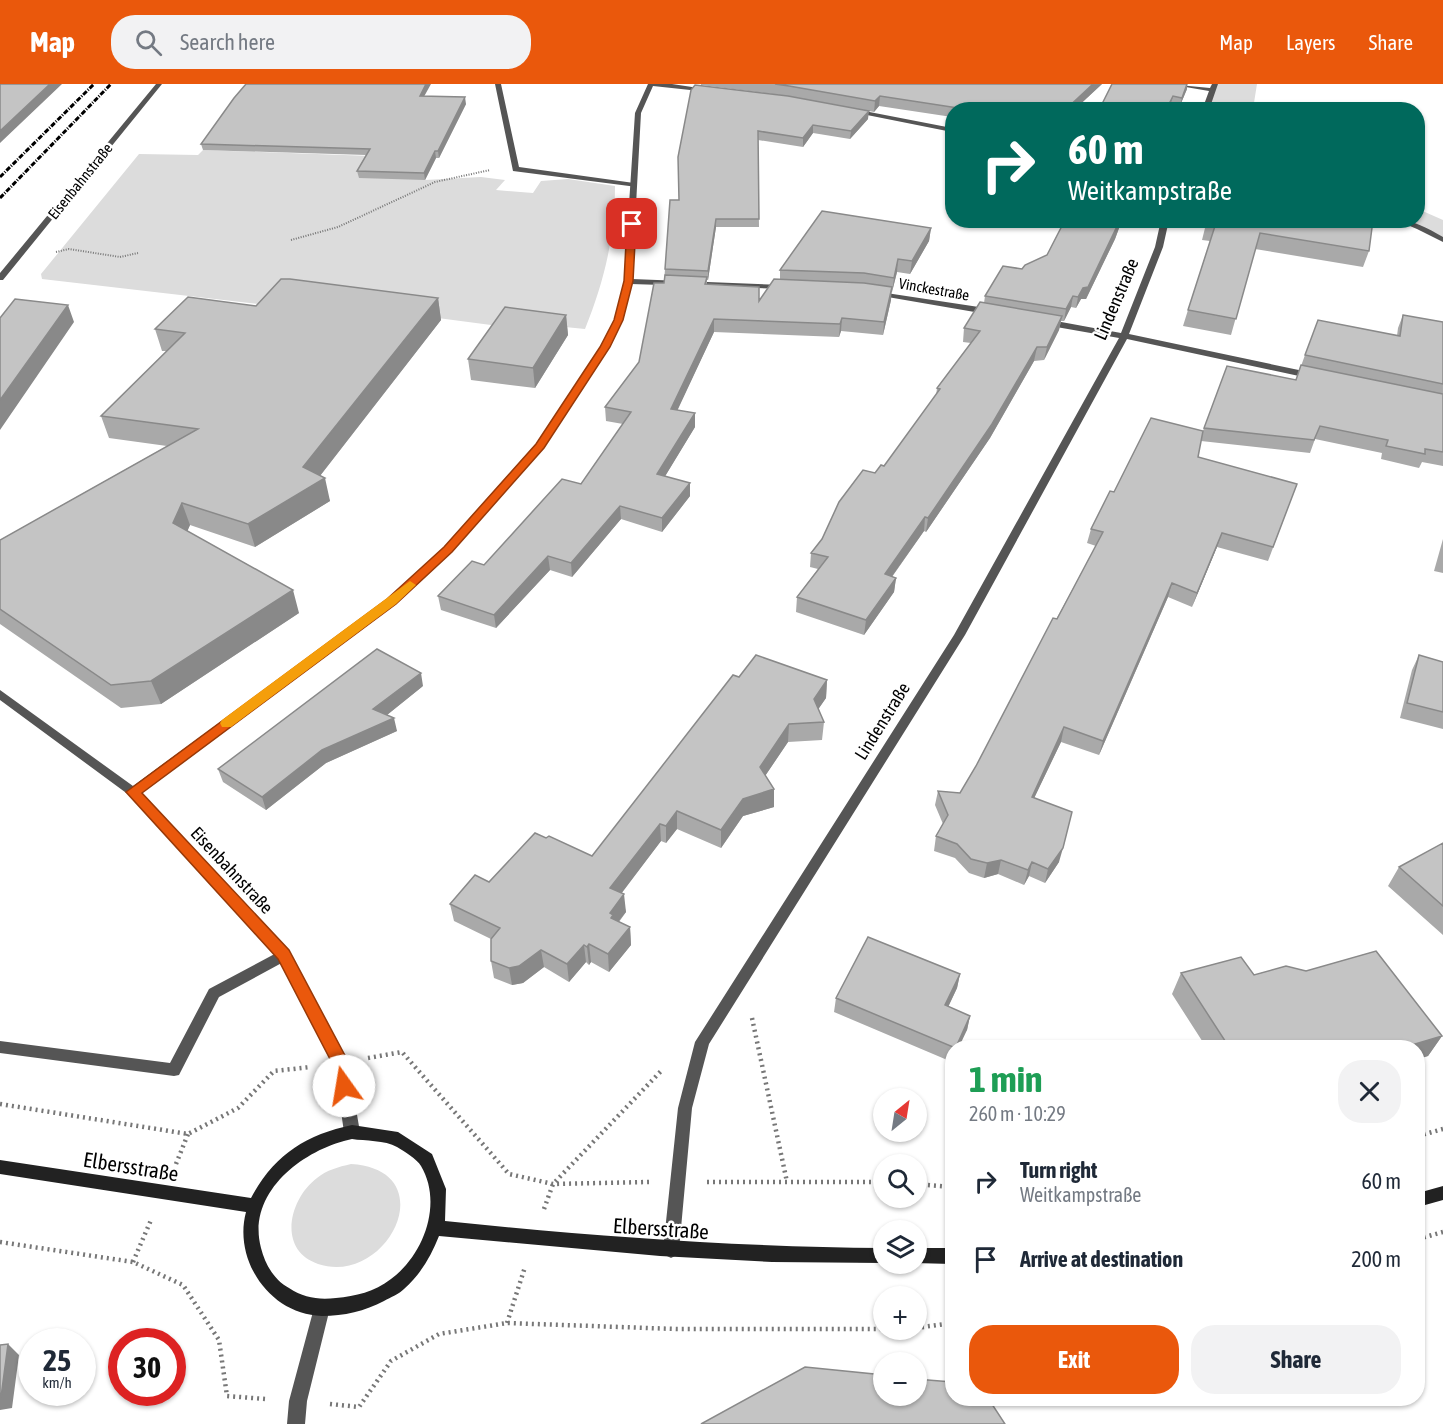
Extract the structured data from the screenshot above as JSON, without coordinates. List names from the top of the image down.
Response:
{
  "streets": {
    "main road": ["Elbersstraße"],
    "street": ["Eisenbahnstraße", "Vinckestraße", "Lindenstraße"]
  },
  "crossings": [
    ["Eisenbahnstraße", "Elbersstraße"],
    ["Lindenstraße", "Elbersstraße"]
  ],
  "north": "top right",
  "page": {
    "header": "Map",
    "search": "Search here",
    "nav": ["Map", "Layers", "Share"],
    "turn": ["60 m", "Weitkampstraße"],
    "heading": ["1 min", "260 m · 10:29"],
    "map_buttons": ["+", "−"],
    "list": [
      {
        "name": "Turn right",
        "note": "Weitkampstraße",
        "value": "60 m"
      },
      {
        "name": "Arrive at destination",
        "value": "200 m"
      }
    ],
    "buttons": ["Exit", "Share"],
    "speed": "25 km/h",
    "limit": "30"
  }
}
